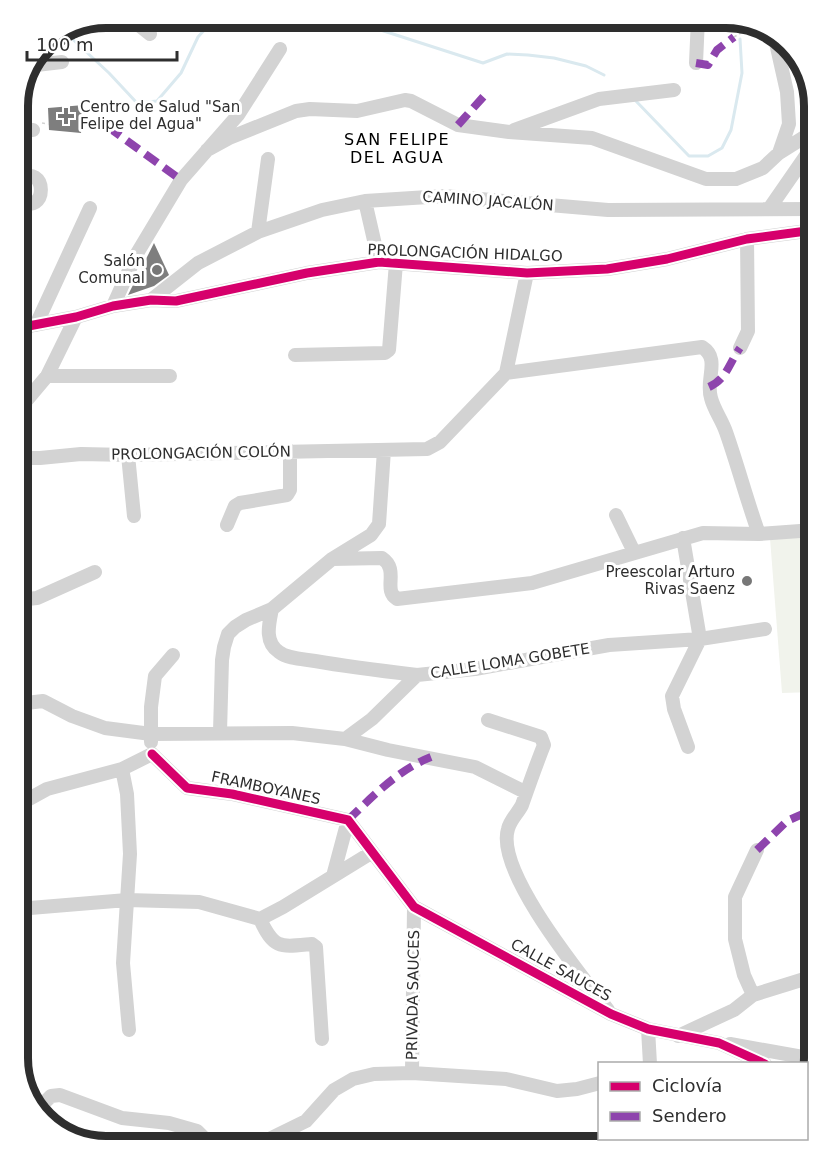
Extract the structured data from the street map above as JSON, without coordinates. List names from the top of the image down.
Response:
{
  "streets": {
    "street": [
      "CAMINO JACALÓN",
      "PROLONGACIÓN HIDALGO",
      "PROLONGACIÓN COLÓN",
      "CALLE LOMA GOBETE",
      "FRAMBOYANES",
      "CALLE SAUCES",
      "PRIVADA SAUCES"
    ]
  },
  "crossings": [
    ["CAMINO JACALÓN", "PROLONGACIÓN HIDALGO"],
    ["CALLE SAUCES", "PRIVADA SAUCES"]
  ],
  "districts": ["SAN FELIPE DEL AGUA"],
  "places": {
    "health": ["Centro de Salud \"San Felipe del Agua\""],
    "other": ["Salón Comunal", "Preescolar Arturo Rivas Saenz"]
  },
  "legend": ["Ciclovía", "Sendero"],
  "scale_bar": "100 m"
}
